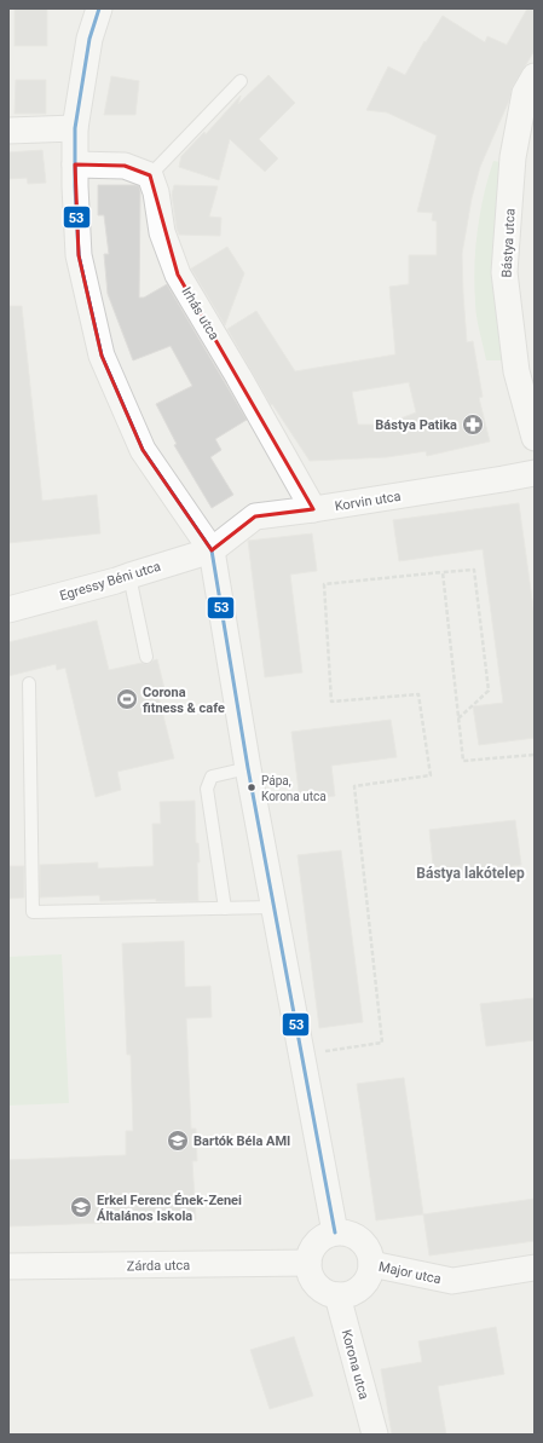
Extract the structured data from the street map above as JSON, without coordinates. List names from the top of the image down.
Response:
{
  "streets": {
    "street": [
      "Bástya utca",
      "Irhás utca",
      "Korvin utca",
      "Egressy Béni utca",
      "Zárda utca",
      "Major utca",
      "Korona utca"
    ]
  },
  "crossings": [
    ["Irhás utca", "Korvin utca"],
    ["Korvin utca", "Egressy Béni utca"],
    ["Zárda utca", "Major utca"],
    ["Zárda utca", "Korona utca"],
    ["Major utca", "Korona utca"]
  ],
  "districts": ["Bástya lakótelep"],
  "places": {
    "pharmacy": ["Bástya Patika"],
    "sports": ["Corona fitness & cafe"],
    "other": ["Pápa, Korona utca"],
    "school or university": ["Bartók Béla AMI", "Erkel Ferenc Ének-Zenei Általános Iskola"]
  },
  "lines": ["transit line 53"]
}
